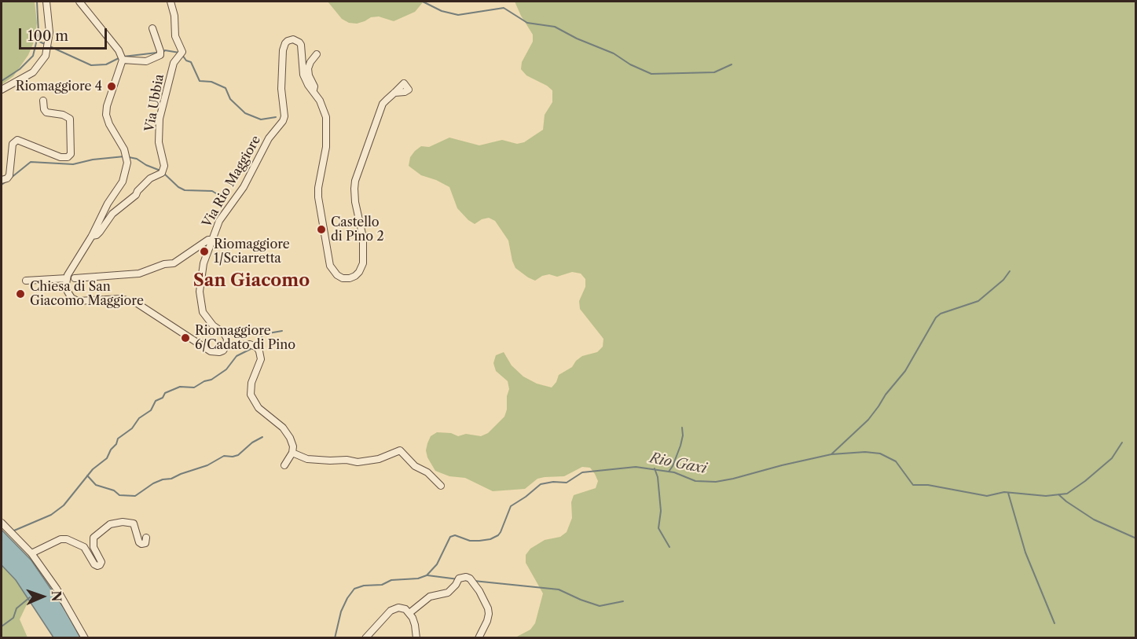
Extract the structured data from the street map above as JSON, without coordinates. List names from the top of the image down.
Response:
{
  "streets": {
    "street": ["Via Ubbia", "Via Rio Maggiore"]
  },
  "districts": ["San Giacomo"],
  "water": ["Rio Gaxi"],
  "places": [
    "Riomaggiore 4",
    "Castello di Pino 2",
    "Riomaggiore 1/Sciarretta",
    "Chiesa di San Giacomo Maggiore",
    "Riomaggiore 6/Cadato di Pino"
  ],
  "scale_bar": "100 m",
  "north": "right"
}
